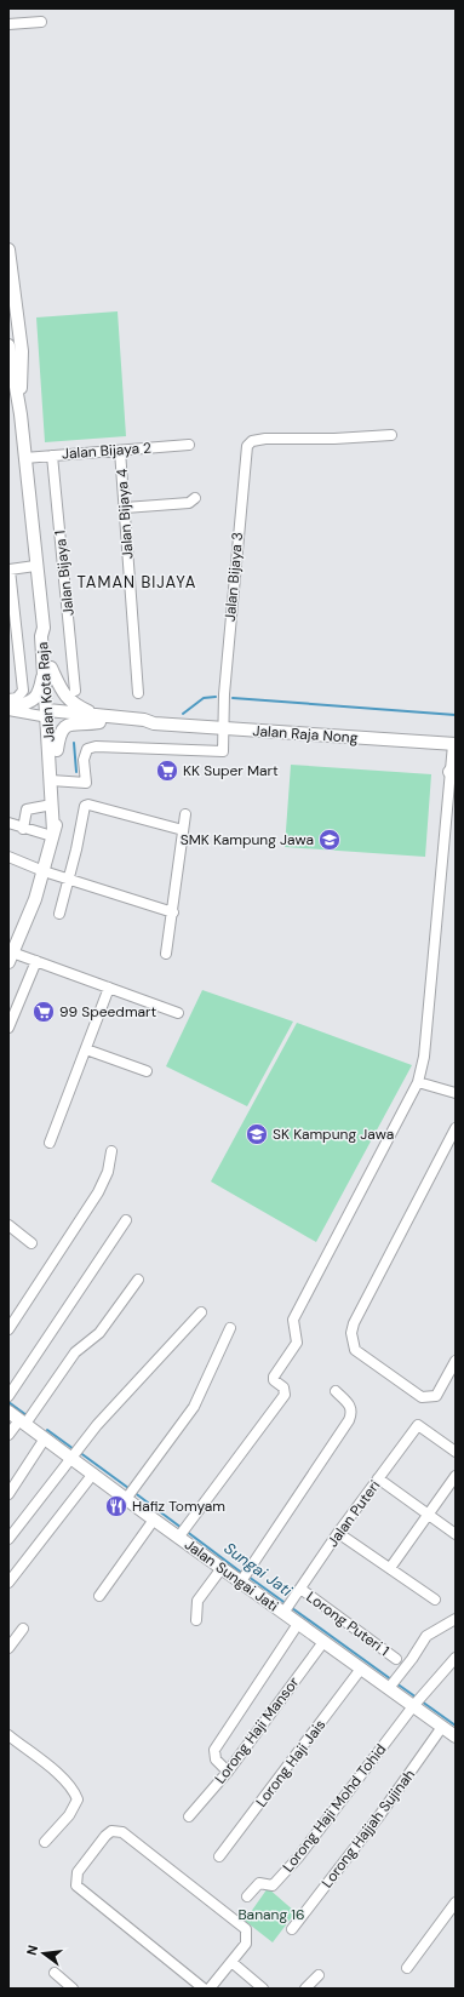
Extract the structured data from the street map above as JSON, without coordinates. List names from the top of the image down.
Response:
{
  "streets": {
    "main road": ["Jalan Kota Raja", "Jalan Raja Nong", "Jalan Sungai Jati"],
    "street": [
      "Jalan Bijaya 2",
      "Jalan Bijaya 4",
      "Jalan Bijaya 1",
      "Jalan Bijaya 3",
      "Jalan Puteri",
      "Lorong Puteri 1",
      "Lorong Haji Mansor",
      "Lorong Haji Jais",
      "Lorong Haji Mohd Tohid",
      "Lorong Hajjah Sujinah"
    ]
  },
  "crossings": [
    ["Jalan Bijaya 2", "Jalan Bijaya 4"],
    ["Jalan Bijaya 2", "Jalan Bijaya 1"],
    ["Jalan Bijaya 2", "Jalan Kota Raja"],
    ["Jalan Bijaya 3", "Jalan Kota Raja"],
    ["Jalan Bijaya 3", "Jalan Raja Nong"],
    ["Jalan Kota Raja", "Jalan Raja Nong"],
    ["Jalan Puteri", "Jalan Sungai Jati"],
    ["Jalan Puteri", "Lorong Puteri 1"],
    ["Jalan Sungai Jati", "Lorong Haji Mansor"],
    ["Jalan Sungai Jati", "Lorong Haji Jais"],
    ["Jalan Sungai Jati", "Lorong Haji Mohd Tohid"],
    ["Jalan Sungai Jati", "Lorong Hajjah Sujinah"]
  ],
  "districts": ["TAMAN BIJAYA"],
  "water": ["Sungai Jati"],
  "parks": ["Banang 16"],
  "places": {
    "supermarket": ["KK Super Mart", "99 Speedmart"],
    "school or university": ["SMK Kampung Jawa", "SK Kampung Jawa"],
    "restaurant": ["Hafiz Tomyam"]
  },
  "north": "left"
}
